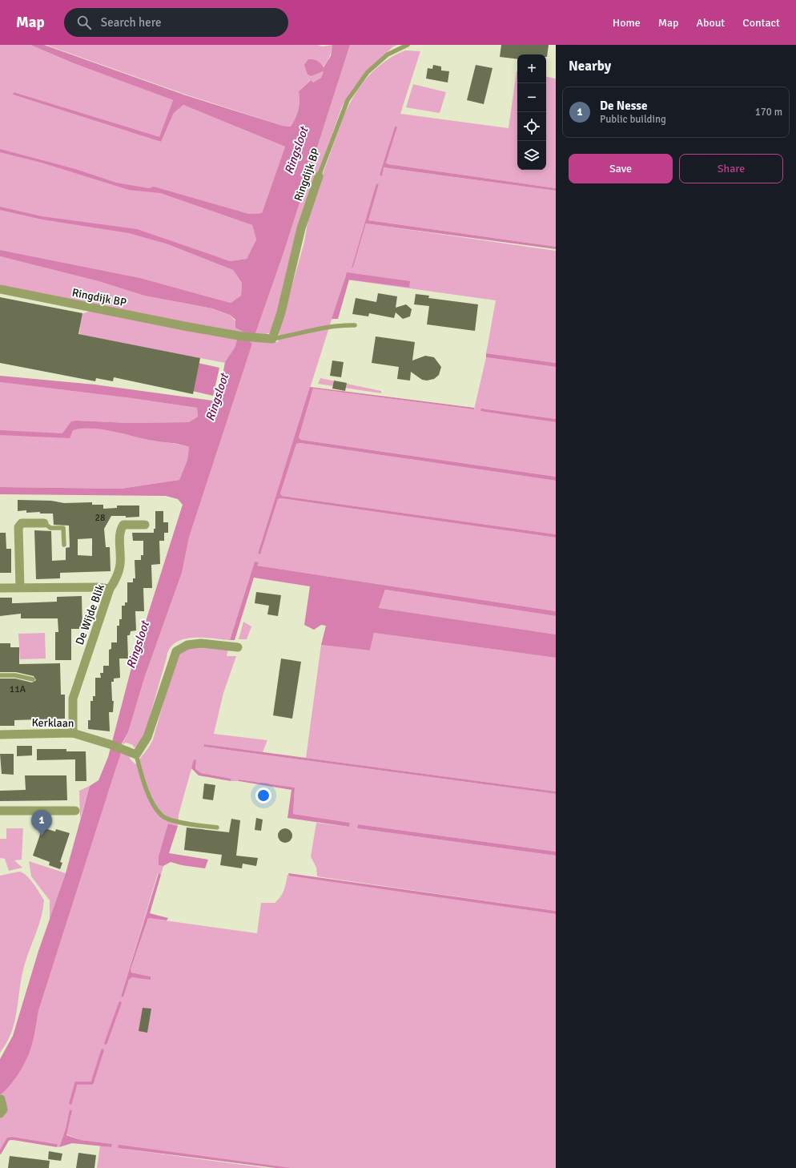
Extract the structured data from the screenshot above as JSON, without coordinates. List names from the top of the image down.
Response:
{
  "streets": {
    "street": ["Ringdijk BP", "De Wijde Blik", "Kerklaan"]
  },
  "crossings": [
    ["De Wijde Blik", "Kerklaan"]
  ],
  "water": ["Ringsloot"],
  "house_numbers": ["28", "11A"],
  "page": {
    "header": "Map",
    "search": "Search here",
    "nav": [
      "Home",
      "Map",
      "About",
      "Contact"
    ],
    "heading": "Nearby",
    "map_buttons": ["+", "−"],
    "list": [
      {
        "mark": "1",
        "name": "De Nesse",
        "note": "Public building",
        "value": "170 m"
      }
    ],
    "buttons": ["Save", "Share"],
    "pins": "1"
  }
}
